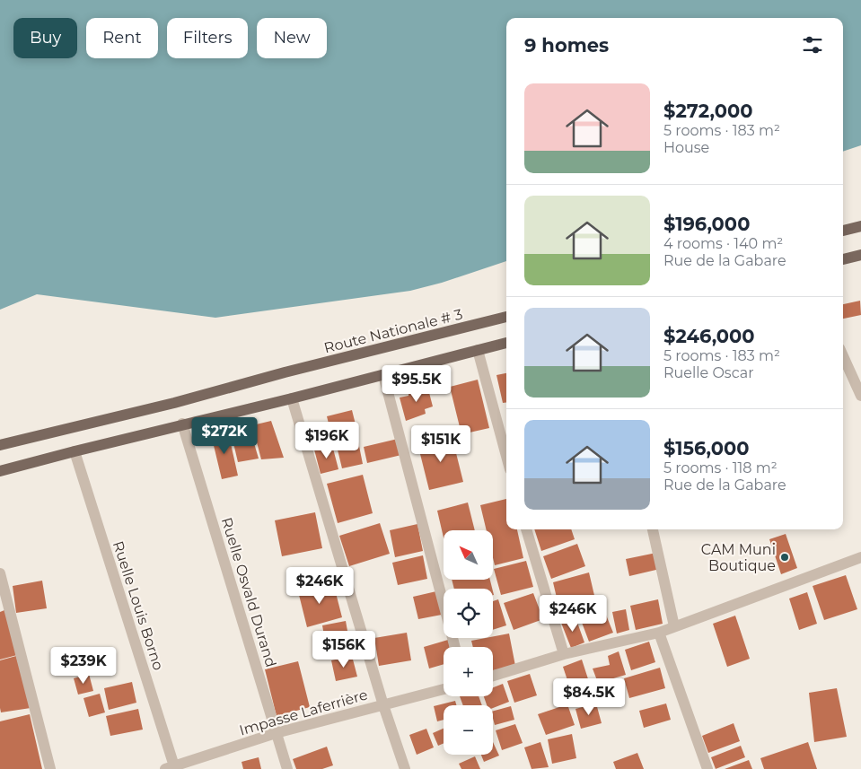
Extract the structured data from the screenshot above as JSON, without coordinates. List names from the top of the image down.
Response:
{
  "streets": {
    "main road": ["Route Nationale # 3"],
    "street": ["Ruelle Osvald Durand", "Ruelle Louis Borno", "Impasse Laferrière"]
  },
  "crossings": [
    ["Ruelle Osvald Durand", "Impasse Laferrière"],
    ["Ruelle Louis Borno", "Impasse Laferrière"]
  ],
  "places": ["CAM Muni Boutique"],
  "north": "top left",
  "page": {
    "chip": [
      "Buy",
      "Rent",
      "Filters",
      "New"
    ],
    "heading": "9 homes",
    "list": [
      {
        "name": "$272,000",
        "note": "5 rooms · 183 m² · House"
      },
      {
        "name": "$196,000",
        "note": "4 rooms · 140 m² · Rue de la Gabare"
      },
      {
        "name": "$246,000",
        "note": "5 rooms · 183 m² · Ruelle Oscar"
      },
      {
        "name": "$156,000",
        "note": "5 rooms · 118 m² · Rue de la Gabare"
      }
    ],
    "price": [
      "$95.5K",
      "$272K",
      "$196K",
      "$151K",
      "$246K",
      "$246K",
      "$156K",
      "$239K",
      "$84.5K"
    ],
    "map_buttons": ["+", "−"]
  }
}
